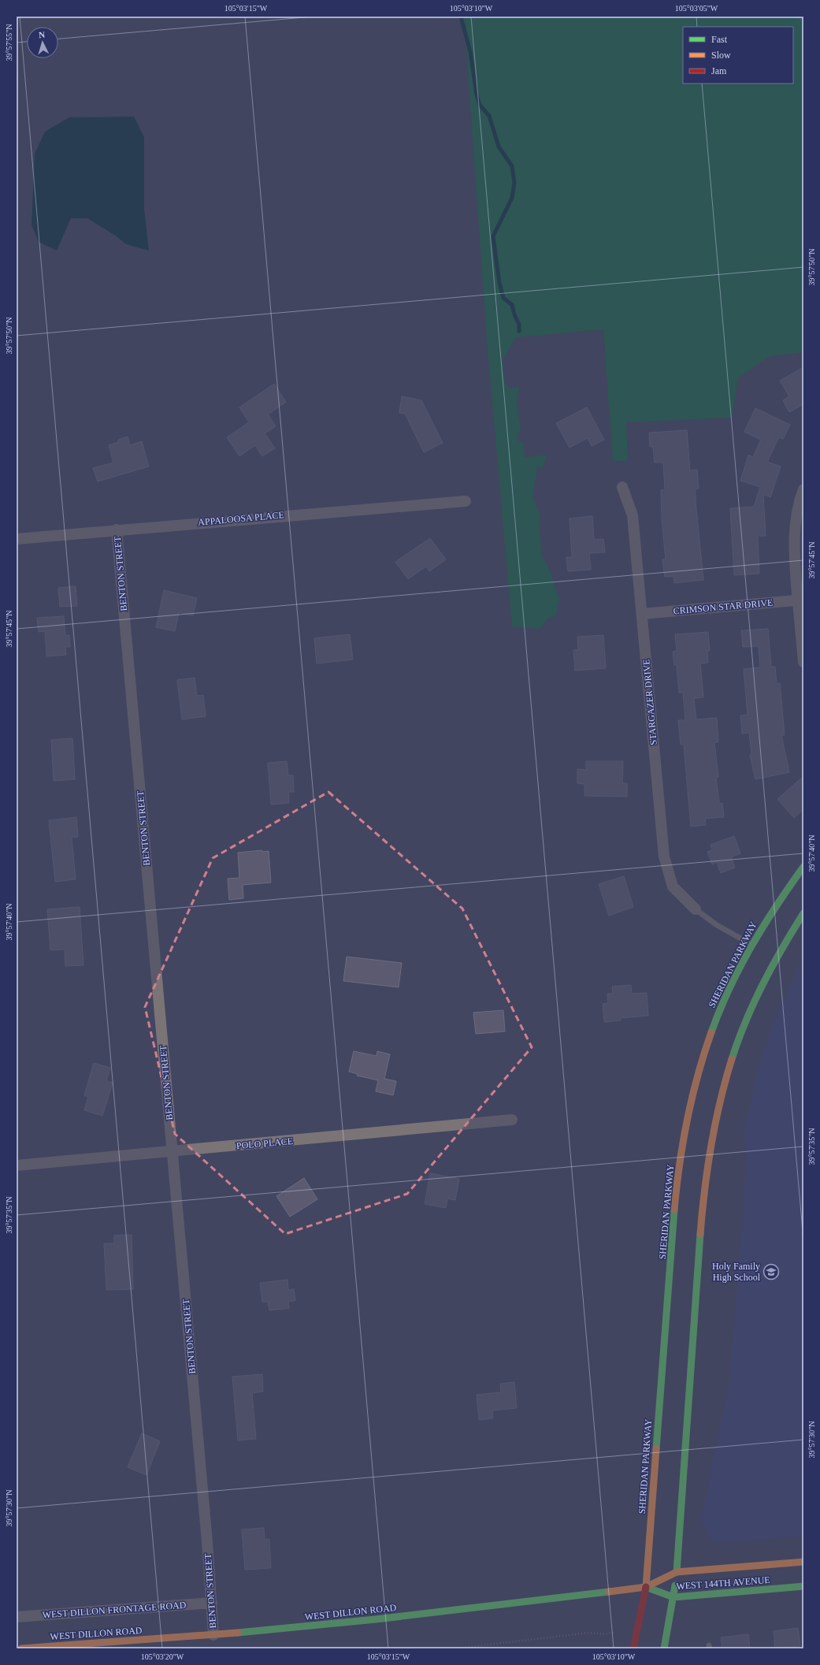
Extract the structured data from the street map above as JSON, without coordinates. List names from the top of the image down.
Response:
{
  "streets": {
    "main road": ["SHERIDAN PARKWAY", "WEST 144TH AVENUE", "WEST DILLON ROAD"],
    "street": [
      "APPALOOSA PLACE",
      "BENTON STREET",
      "CRIMSON STAR DRIVE",
      "STARGAZER DRIVE",
      "POLO PLACE",
      "WEST DILLON FRONTAGE ROAD"
    ]
  },
  "crossings": [
    ["APPALOOSA PLACE", "BENTON STREET"],
    ["BENTON STREET", "POLO PLACE"],
    ["BENTON STREET", "WEST DILLON FRONTAGE ROAD"],
    ["BENTON STREET", "WEST DILLON ROAD"],
    ["CRIMSON STAR DRIVE", "STARGAZER DRIVE"],
    ["SHERIDAN PARKWAY", "WEST 144TH AVENUE"],
    ["SHERIDAN PARKWAY", "WEST DILLON ROAD"],
    ["WEST 144TH AVENUE", "WEST DILLON ROAD"]
  ],
  "places": {
    "school or university": ["Holy Family High School"]
  },
  "legend": ["Fast", "Slow", "Jam"],
  "north": "top",
  "coordinates": [
    "105°03'15\"W",
    "105°03'10\"W",
    "105°03'05\"W",
    "39°57'55\"N",
    "39°57'50\"N",
    "39°57'45\"N",
    "39°57'40\"N",
    "39°57'35\"N",
    "39°57'30\"N",
    "105°03'20\"W"
  ]
}
